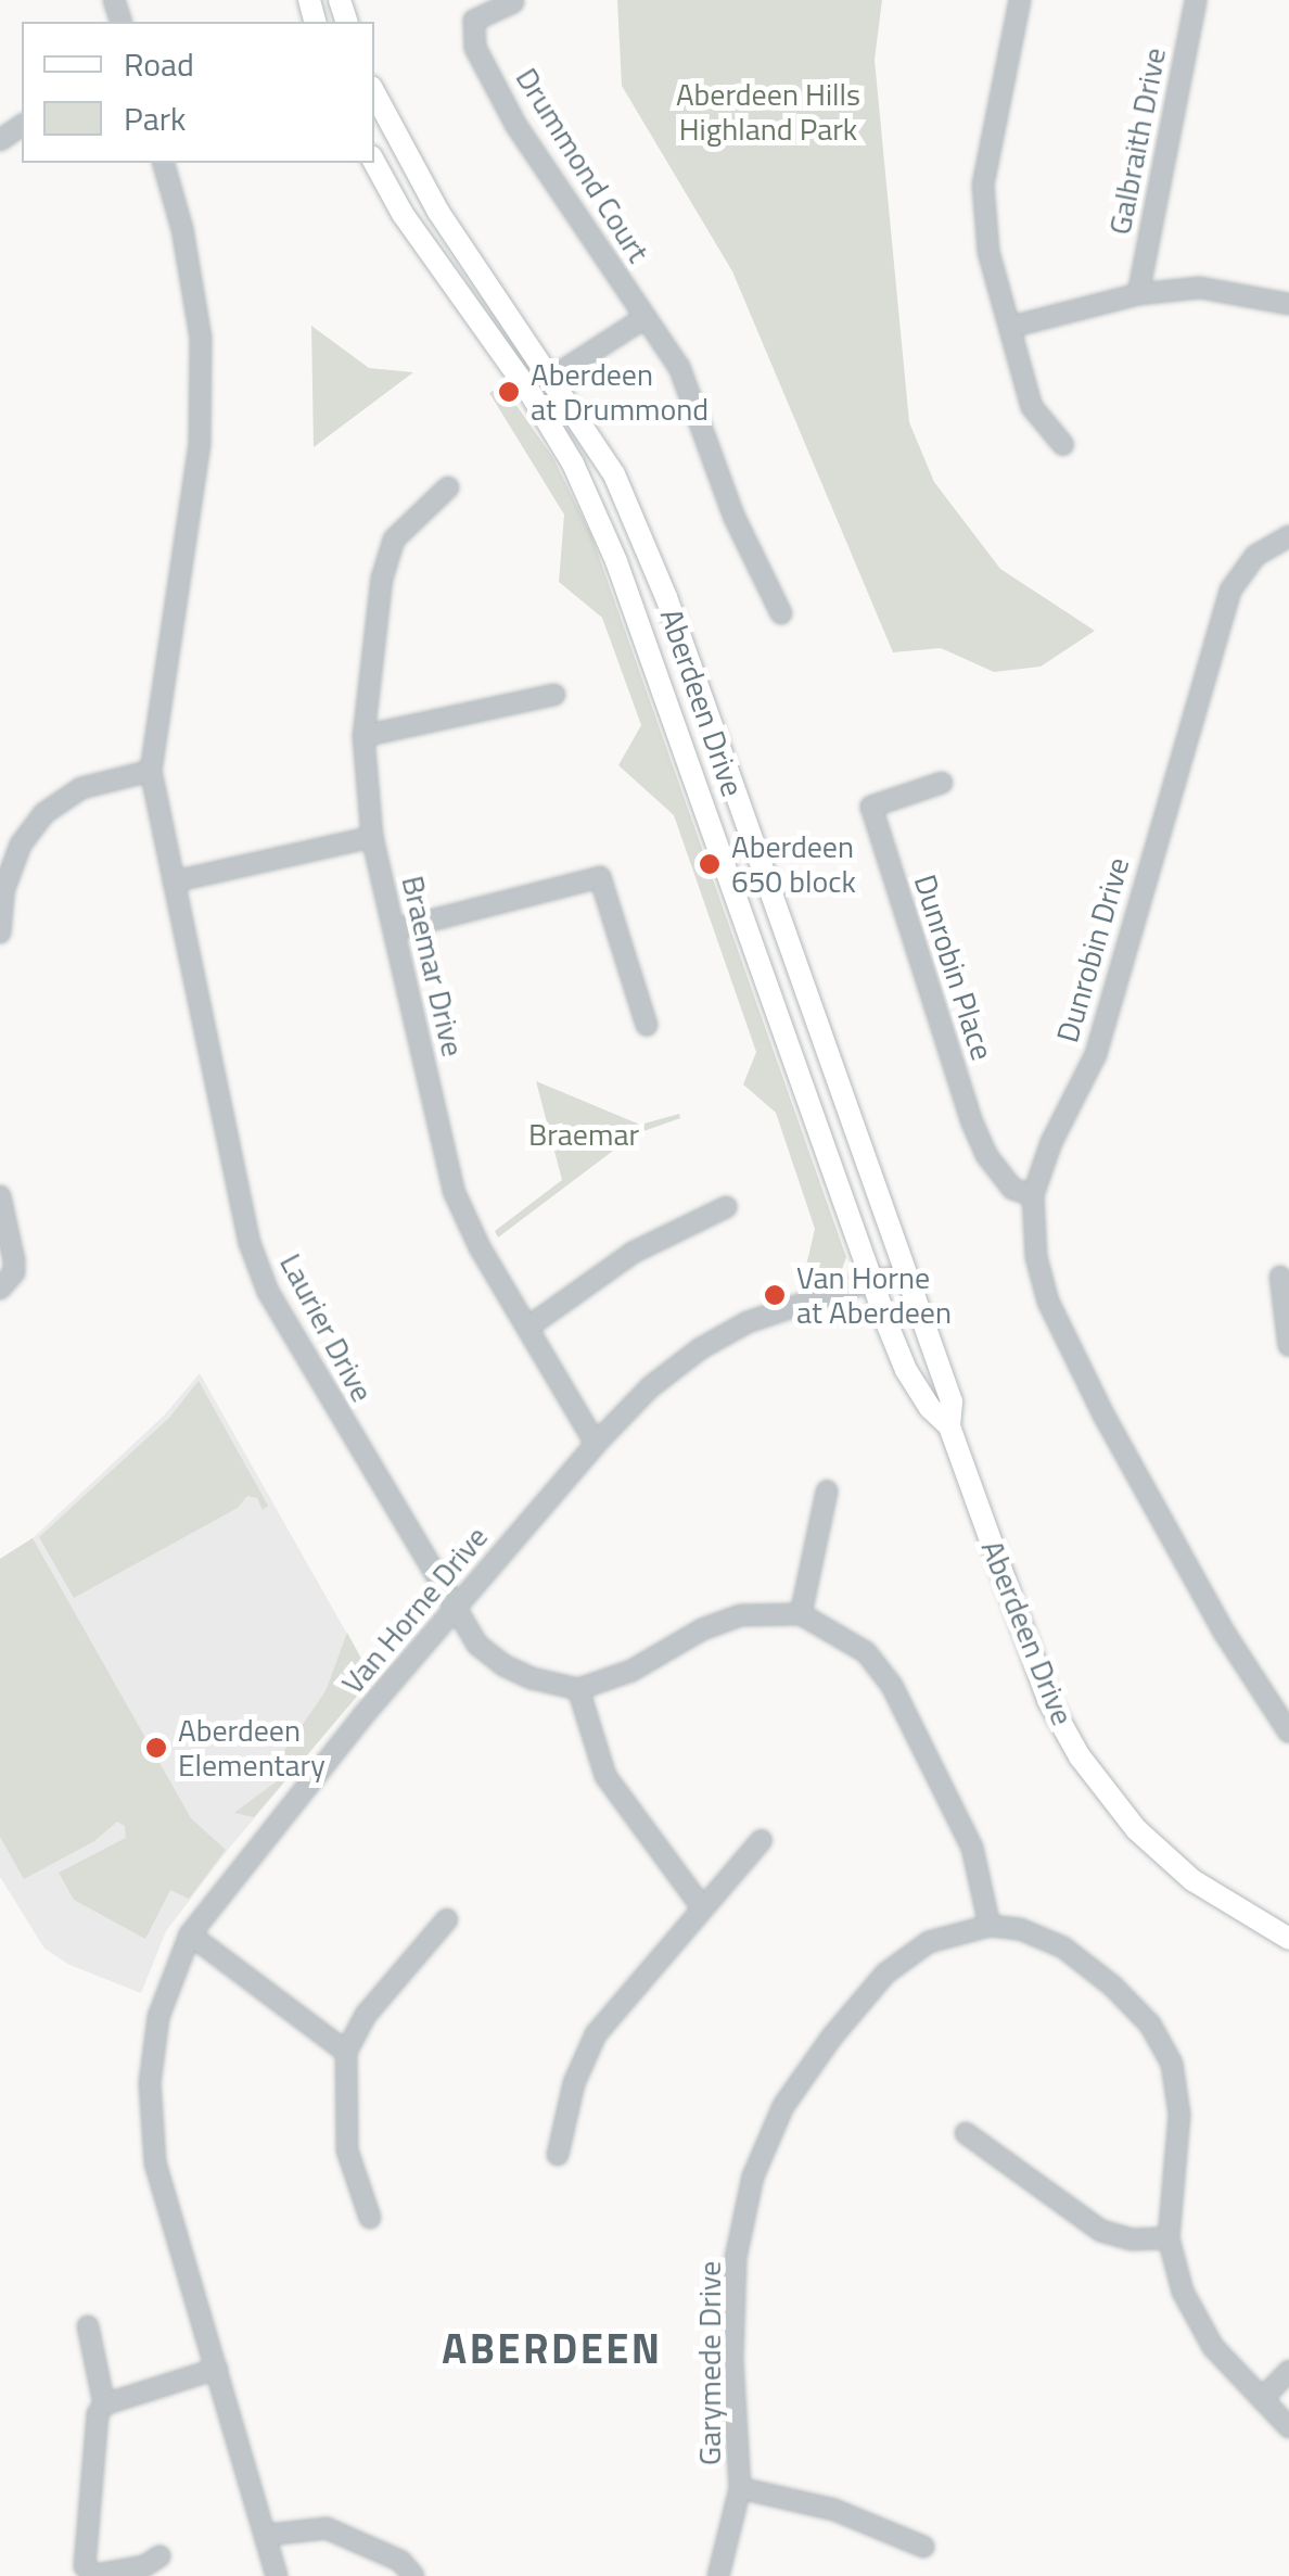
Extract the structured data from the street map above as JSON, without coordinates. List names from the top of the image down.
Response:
{
  "streets": {
    "main road": ["Aberdeen Drive"],
    "street": [
      "Galbraith Drive",
      "Drummond Court",
      "Dunrobin Drive",
      "Braemar Drive",
      "Dunrobin Place",
      "Laurier Drive",
      "Van Horne Drive",
      "Garymede Drive"
    ]
  },
  "crossings": [
    ["Aberdeen Drive", "Van Horne Drive"],
    ["Dunrobin Drive", "Dunrobin Place"],
    ["Braemar Drive", "Van Horne Drive"],
    ["Laurier Drive", "Van Horne Drive"]
  ],
  "districts": ["ABERDEEN"],
  "parks": ["Aberdeen Hills Highland Park", "Braemar"],
  "places": [
    "Aberdeen at Drummond",
    "Aberdeen 650 block",
    "Van Horne at Aberdeen",
    "Aberdeen Elementary"
  ],
  "legend": ["Road", "Park"]
}
